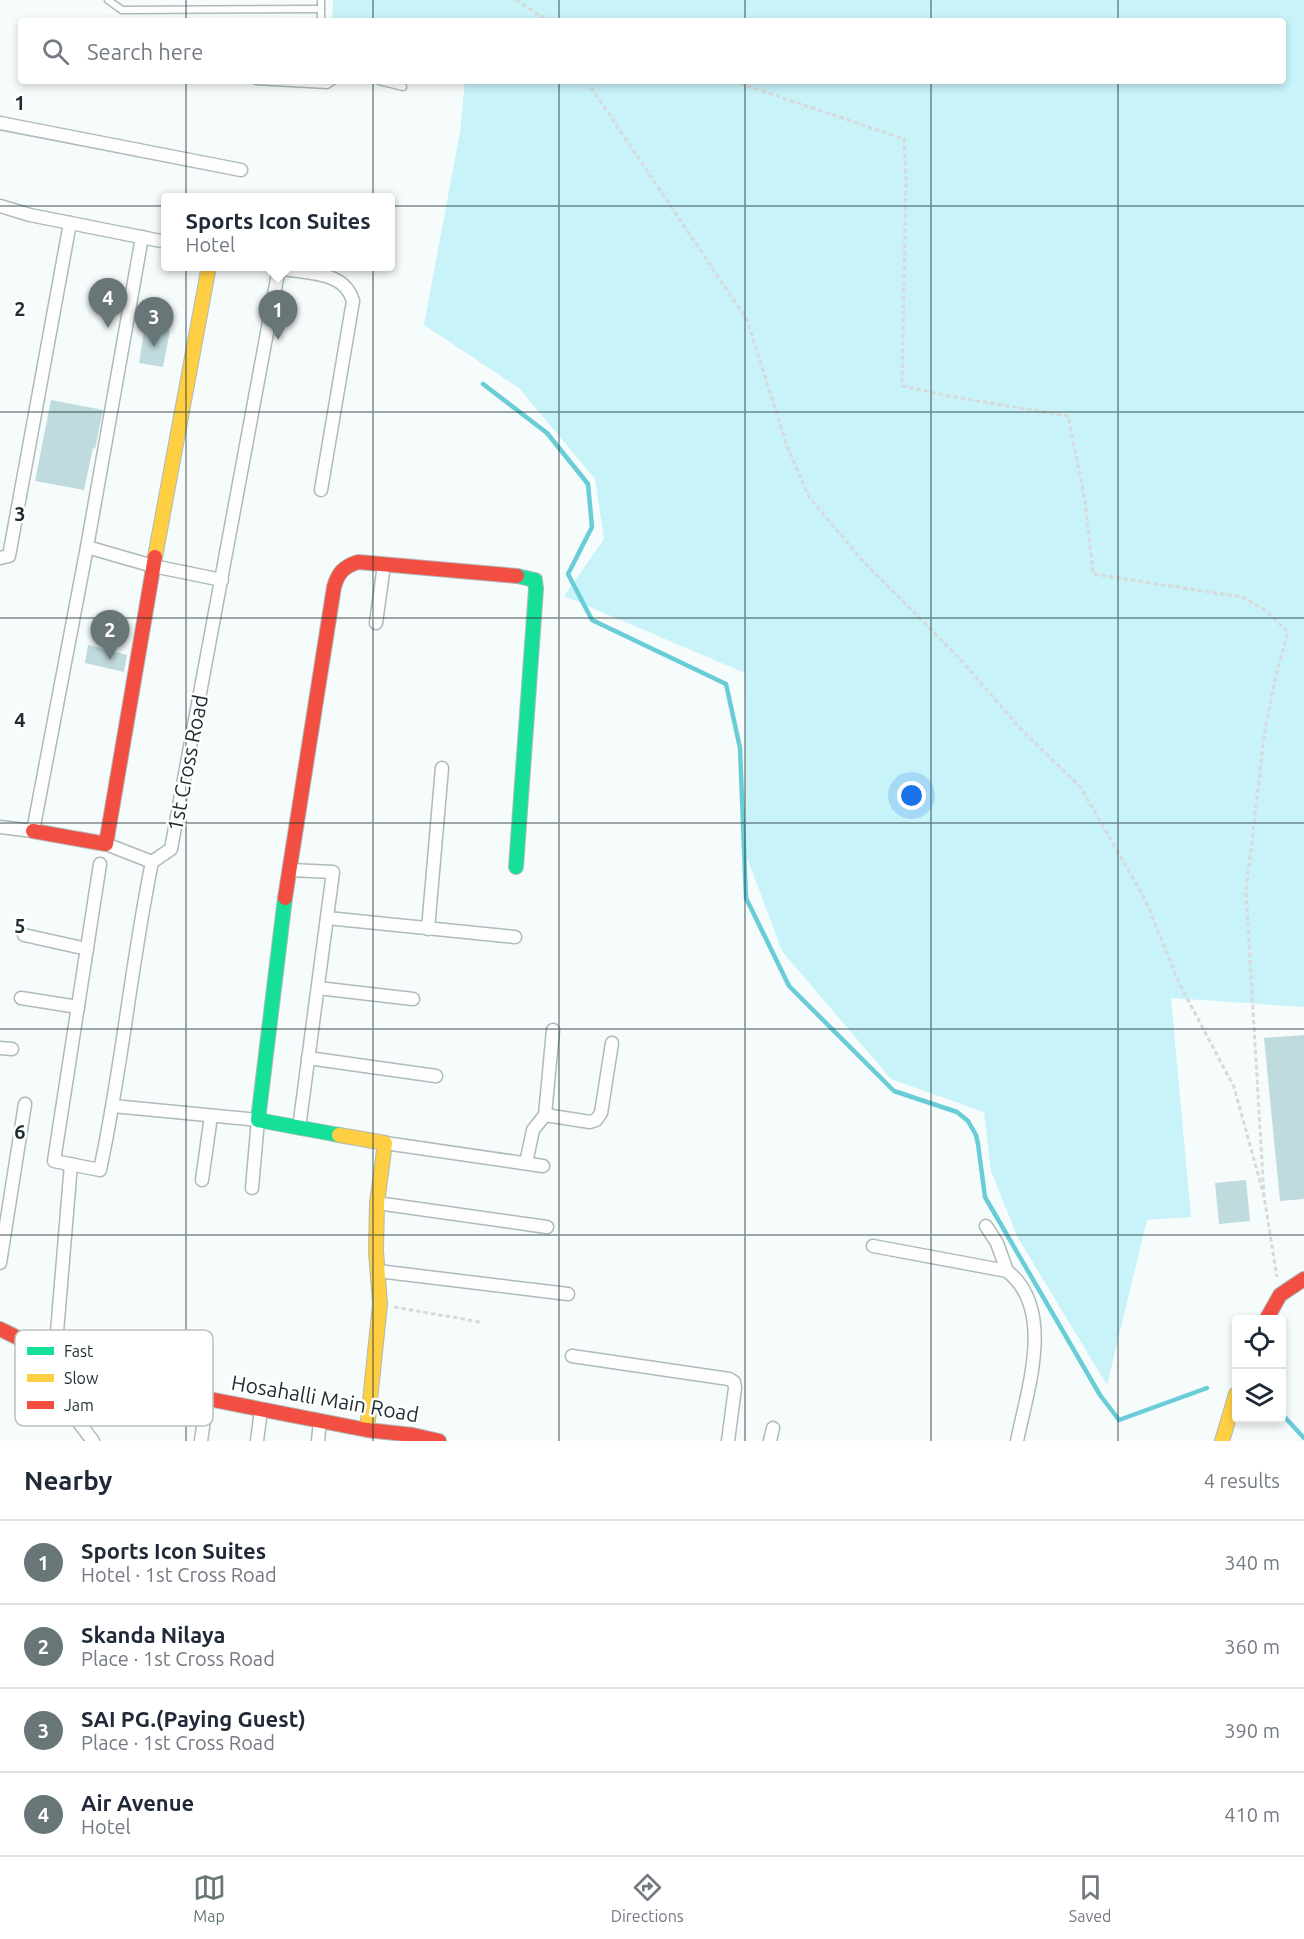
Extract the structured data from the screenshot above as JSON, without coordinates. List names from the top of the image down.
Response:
{
  "streets": {
    "street": ["1st Cross Road", "Hosahalli Main Road"]
  },
  "legend": ["Fast", "Slow", "Jam"],
  "page": {
    "search": "Search here",
    "popup": ["Sports Icon Suites", "Hotel"],
    "pins": [
      "4",
      "1",
      "3",
      "2"
    ],
    "heading": ["Nearby", "4 results"],
    "list": [
      {
        "mark": "1",
        "name": "Sports Icon Suites",
        "note": "Hotel · 1st Cross Road",
        "value": "340 m"
      },
      {
        "mark": "2",
        "name": "Skanda Nilaya",
        "note": "Place · 1st Cross Road",
        "value": "360 m"
      },
      {
        "mark": "3",
        "name": "SAI PG.(Paying Guest)",
        "note": "Place · 1st Cross Road",
        "value": "390 m"
      },
      {
        "mark": "4",
        "name": "Air Avenue",
        "note": "Hotel",
        "value": "410 m"
      }
    ],
    "nav": ["Map", "Directions", "Saved"]
  },
  "grid": {
    "rows": [
      "1",
      "2",
      "3",
      "4",
      "5",
      "6"
    ]
  }
}
